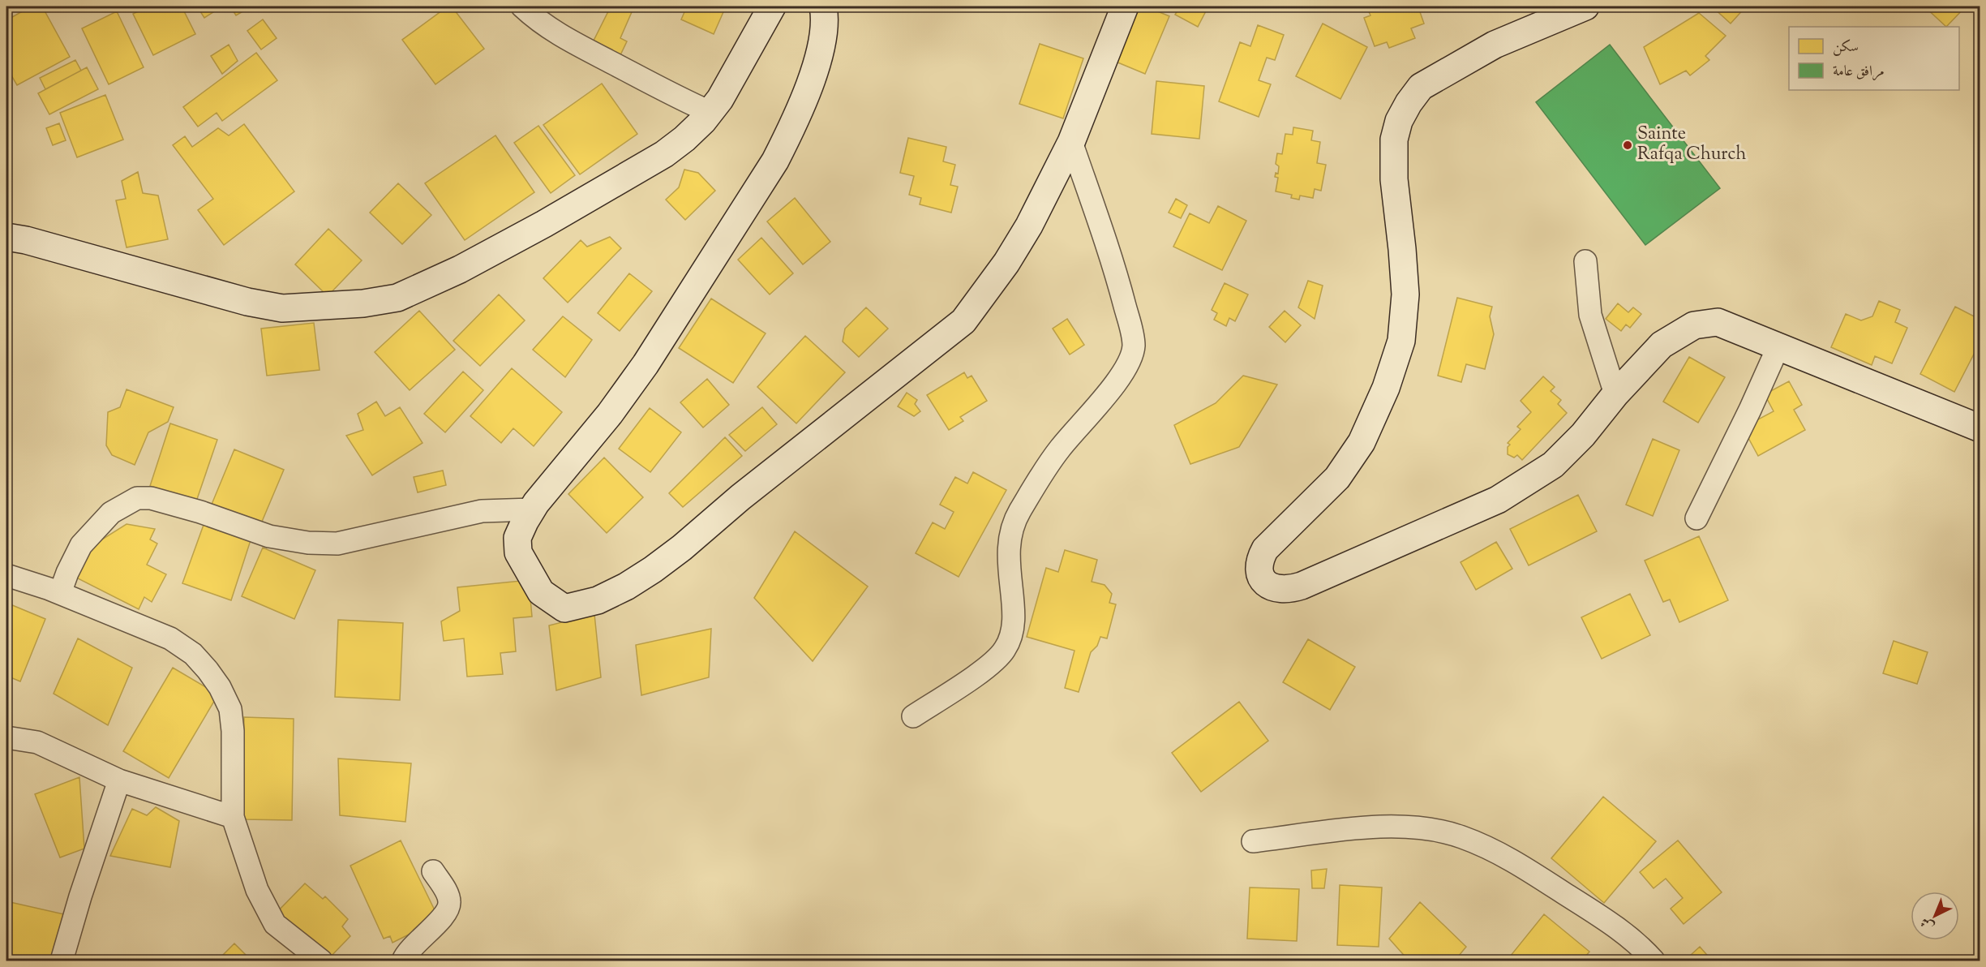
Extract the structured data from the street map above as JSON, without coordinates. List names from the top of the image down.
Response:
{
  "places": ["Sainte Rafqa Church"],
  "legend": ["سكن", "مرافق عامة"],
  "north": "bottom left"
}
